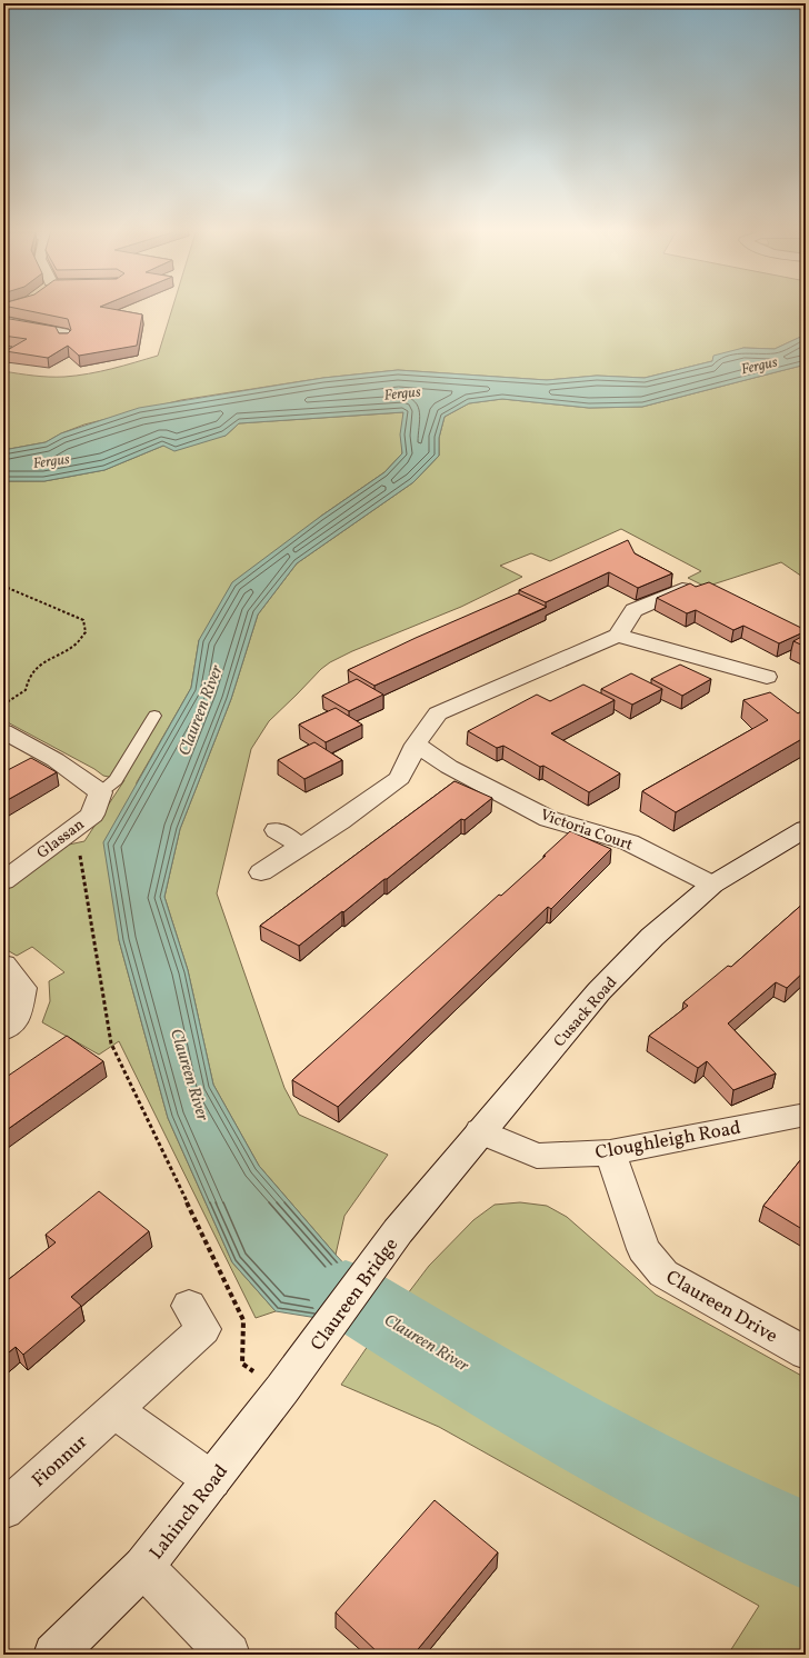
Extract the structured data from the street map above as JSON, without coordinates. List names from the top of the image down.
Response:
{
  "streets": {
    "street": [
      "Victoria Court",
      "Glassan",
      "Cusack Road",
      "Cloughleigh Road",
      "Claureen Bridge",
      "Claureen Drive",
      "Fionnur",
      "Lahinch Road"
    ]
  },
  "crossings": [
    ["Victoria Court", "Cusack Road"],
    ["Cusack Road", "Cloughleigh Road"],
    ["Cusack Road", "Claureen Bridge"],
    ["Cloughleigh Road", "Claureen Drive"],
    ["Claureen Bridge", "Lahinch Road"]
  ],
  "water": ["Fergus", "Claureen River"]
}
